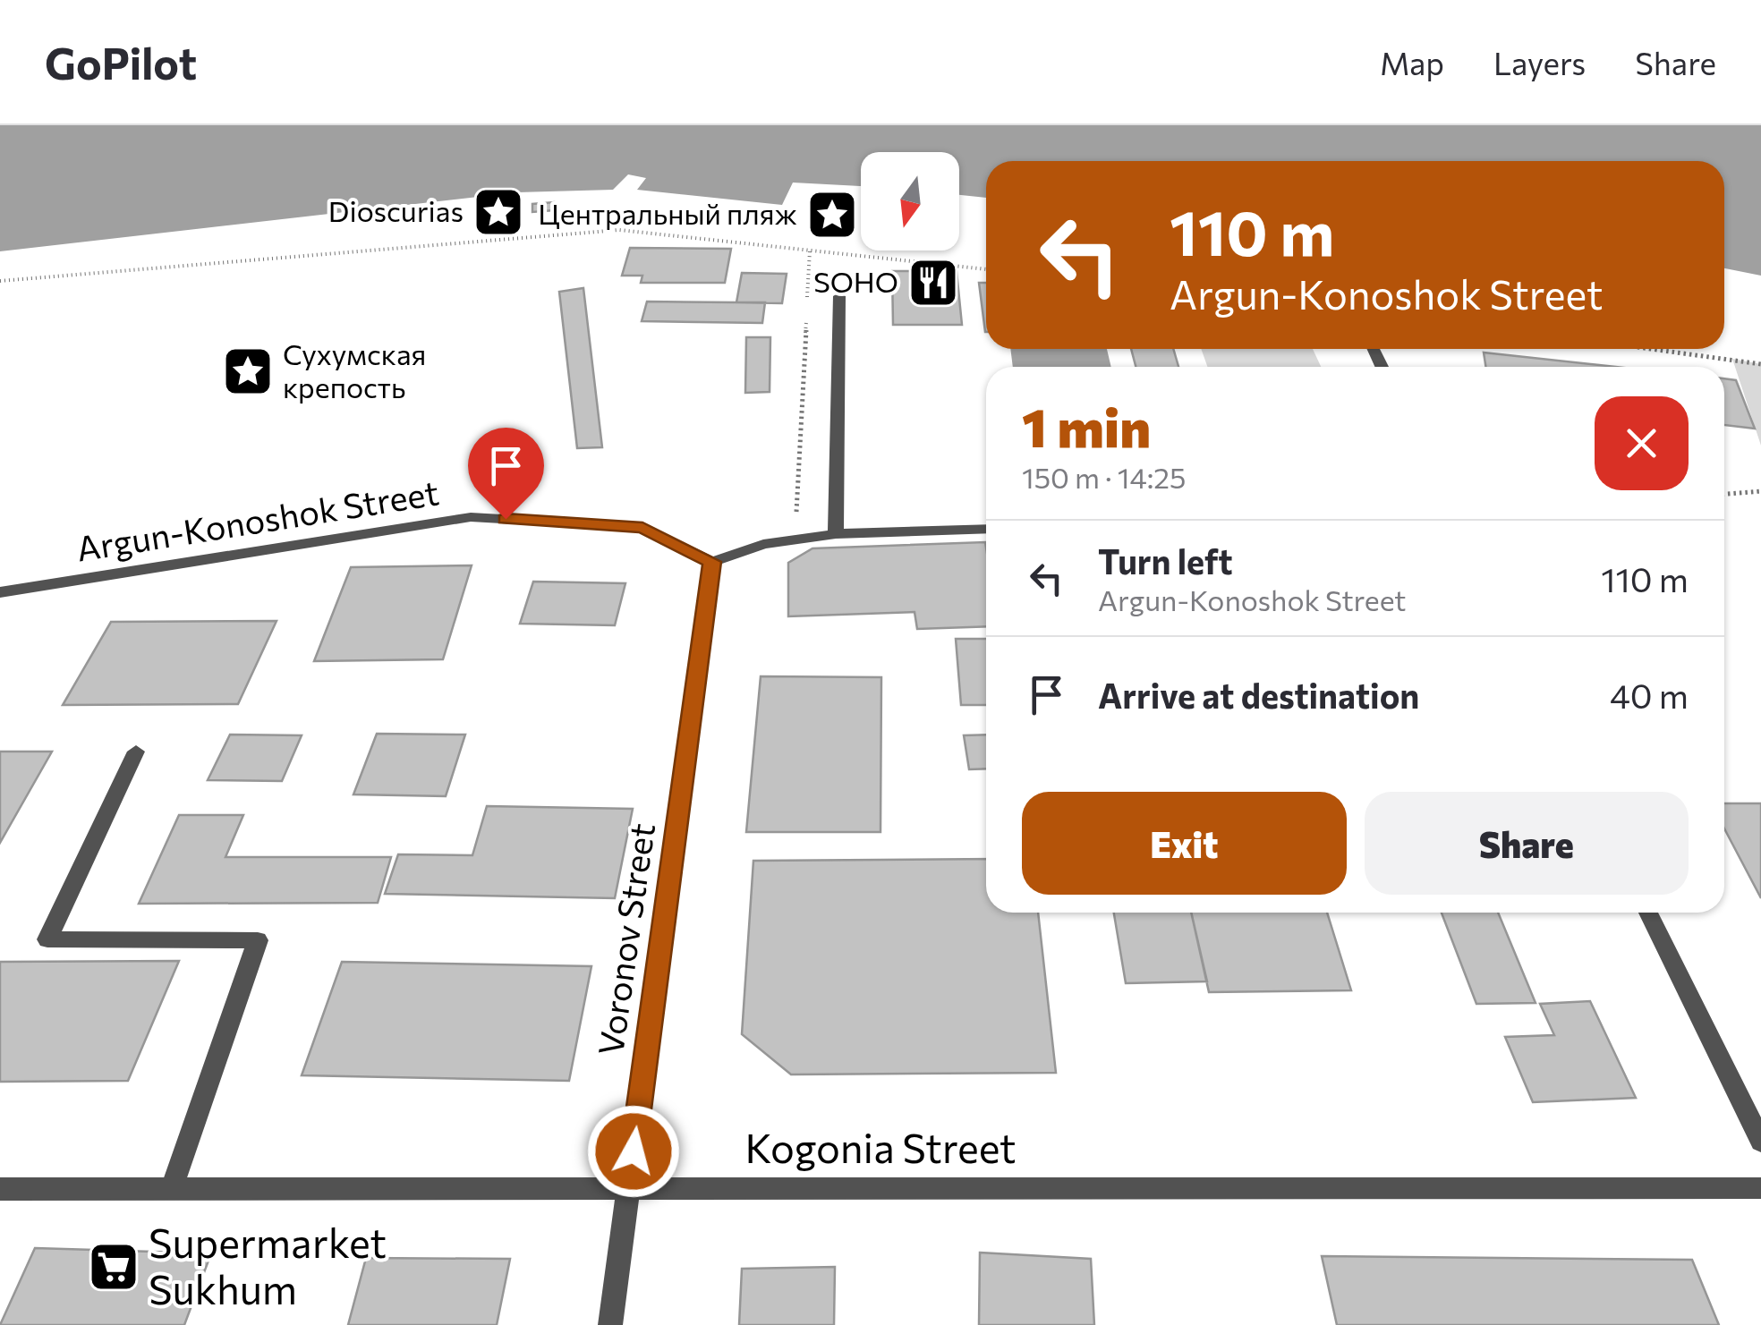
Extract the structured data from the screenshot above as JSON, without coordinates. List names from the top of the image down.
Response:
{
  "streets": {
    "street": ["Argun-Konoshok Street", "Voronov Street", "Kogonia Street"]
  },
  "crossings": [
    ["Argun-Konoshok Street", "Voronov Street"],
    ["Voronov Street", "Kogonia Street"]
  ],
  "places": {
    "place": ["Dioscurias", "Центральный пляж", "Сухумская крепость"],
    "restaurant": ["SOHO"],
    "supermarket": ["Supermarket Sukhum"]
  },
  "north": "bottom",
  "page": {
    "header": "GoPilot",
    "nav": ["Map", "Layers", "Share"],
    "turn": ["110 m", "Argun-Konoshok Street"],
    "heading": ["1 min", "150 m · 14:25"],
    "list": [
      {
        "name": "Turn left",
        "note": "Argun-Konoshok Street",
        "value": "110 m"
      },
      {
        "name": "Arrive at destination",
        "value": "40 m"
      }
    ],
    "buttons": ["Exit", "Share"]
  }
}
